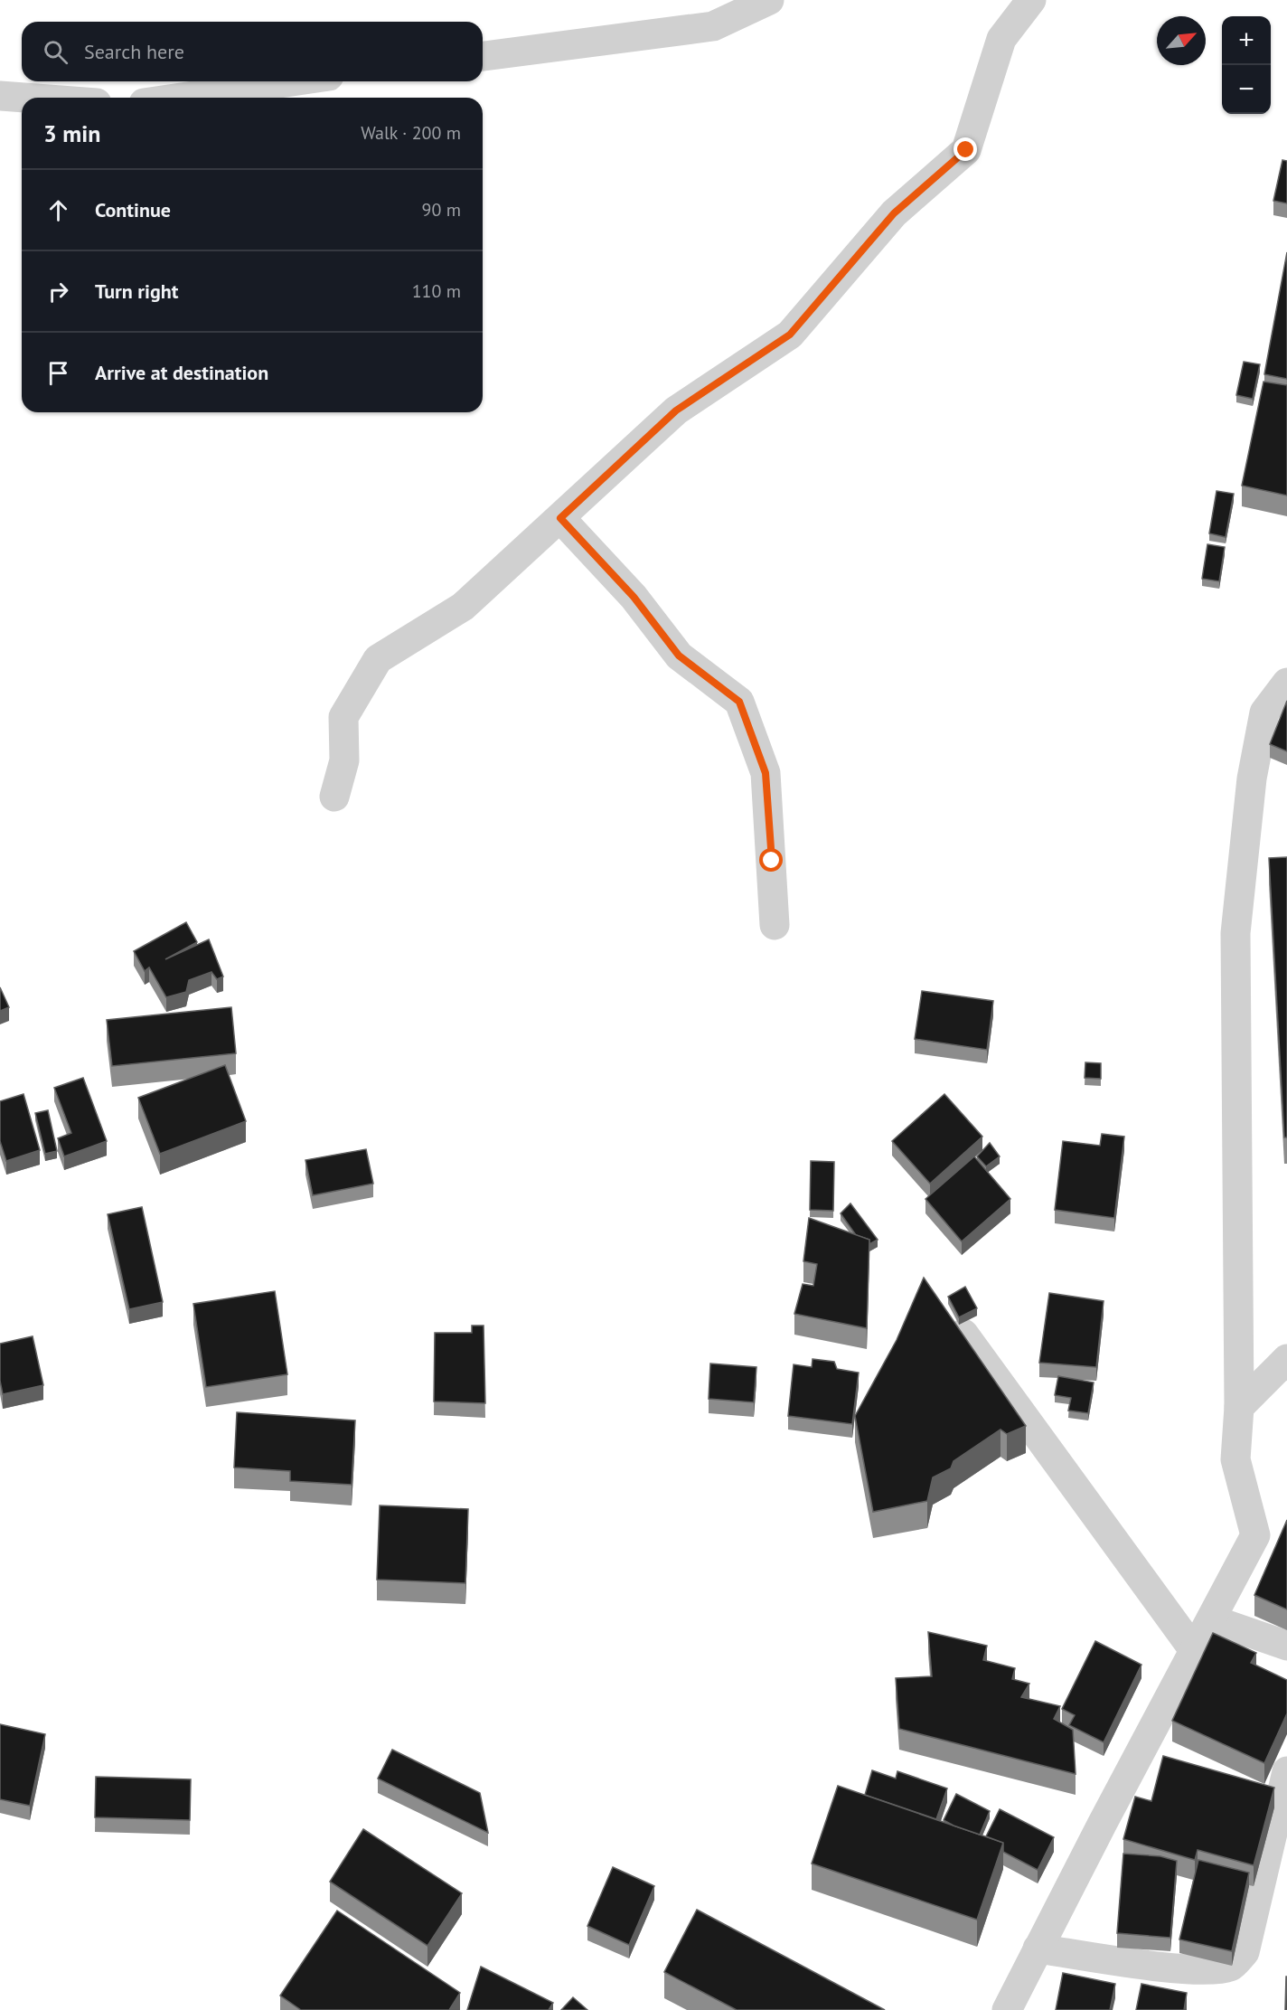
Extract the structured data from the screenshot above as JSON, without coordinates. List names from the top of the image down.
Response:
{
  "north": "top right",
  "page": {
    "map_buttons": ["+", "−"],
    "search": "Search here",
    "heading": ["3 min", "Walk · 200 m"],
    "list": [
      ["Continue", "90 m"],
      ["Turn right", "110 m"],
      "Arrive at destination"
    ]
  }
}
